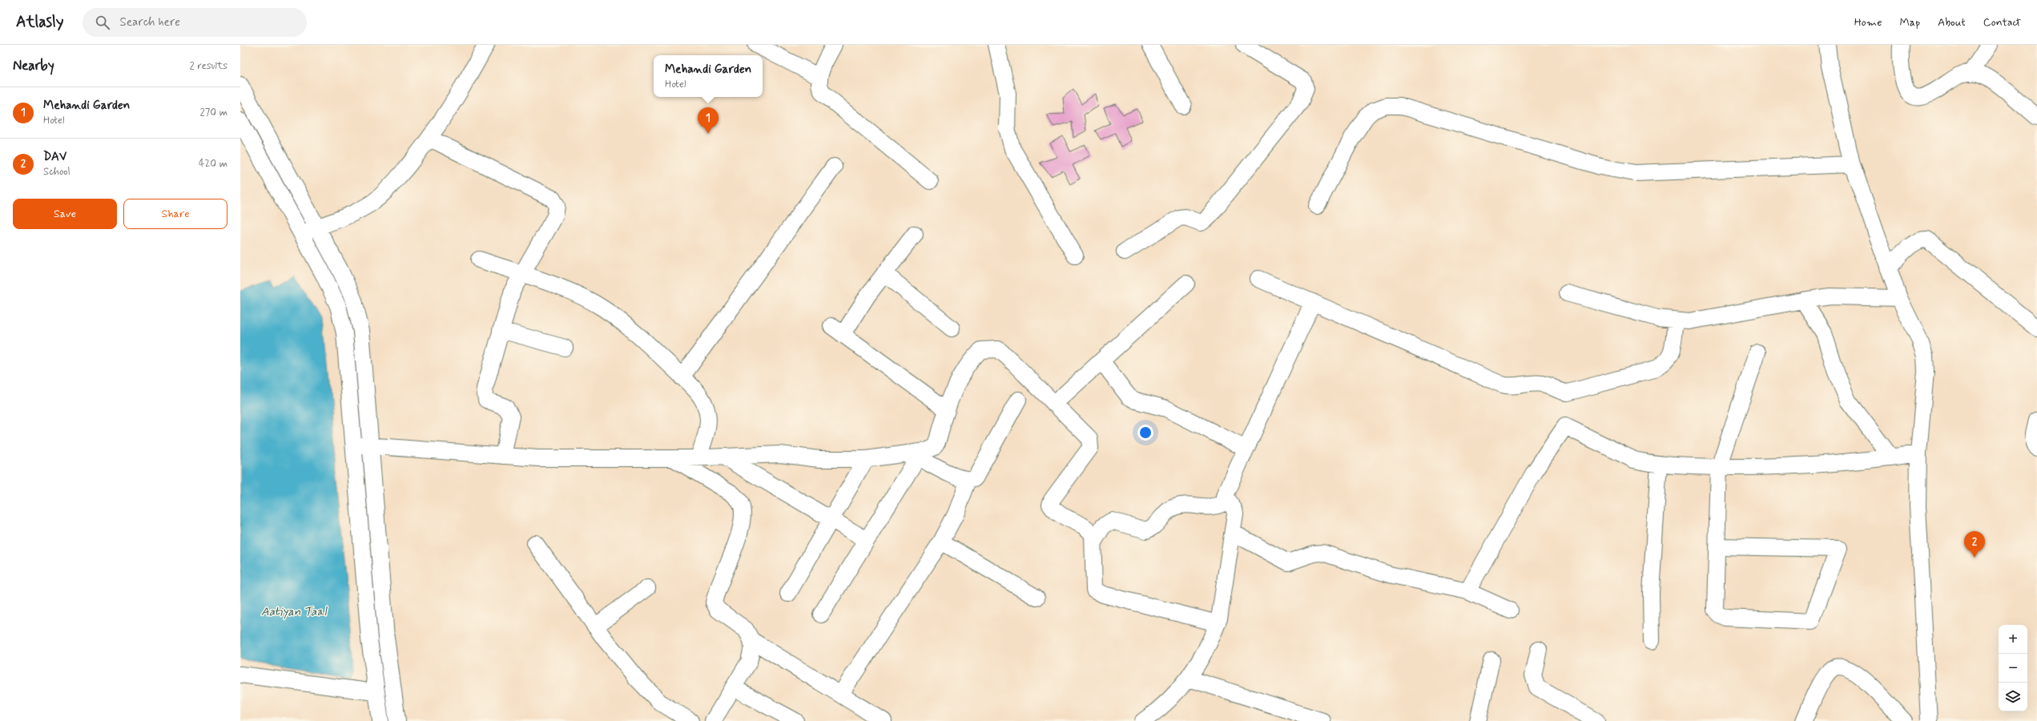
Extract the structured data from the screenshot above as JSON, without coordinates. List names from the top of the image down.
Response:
{
  "water": ["Aatiyan Taal"],
  "page": {
    "header": "Atlasly",
    "search": "Search here",
    "nav": [
      "Home",
      "Map",
      "About",
      "Contact"
    ],
    "heading": ["Nearby", "2 results"],
    "popup": ["Mehandi Garden", "Hotel"],
    "list": [
      {
        "mark": "1",
        "name": "Mehandi Garden",
        "note": "Hotel",
        "value": "270 m"
      },
      {
        "mark": "2",
        "name": "DAV",
        "note": "School",
        "value": "420 m"
      }
    ],
    "pins": ["1", "2"],
    "buttons": ["Save", "Share"],
    "map_buttons": ["+", "−"]
  }
}
